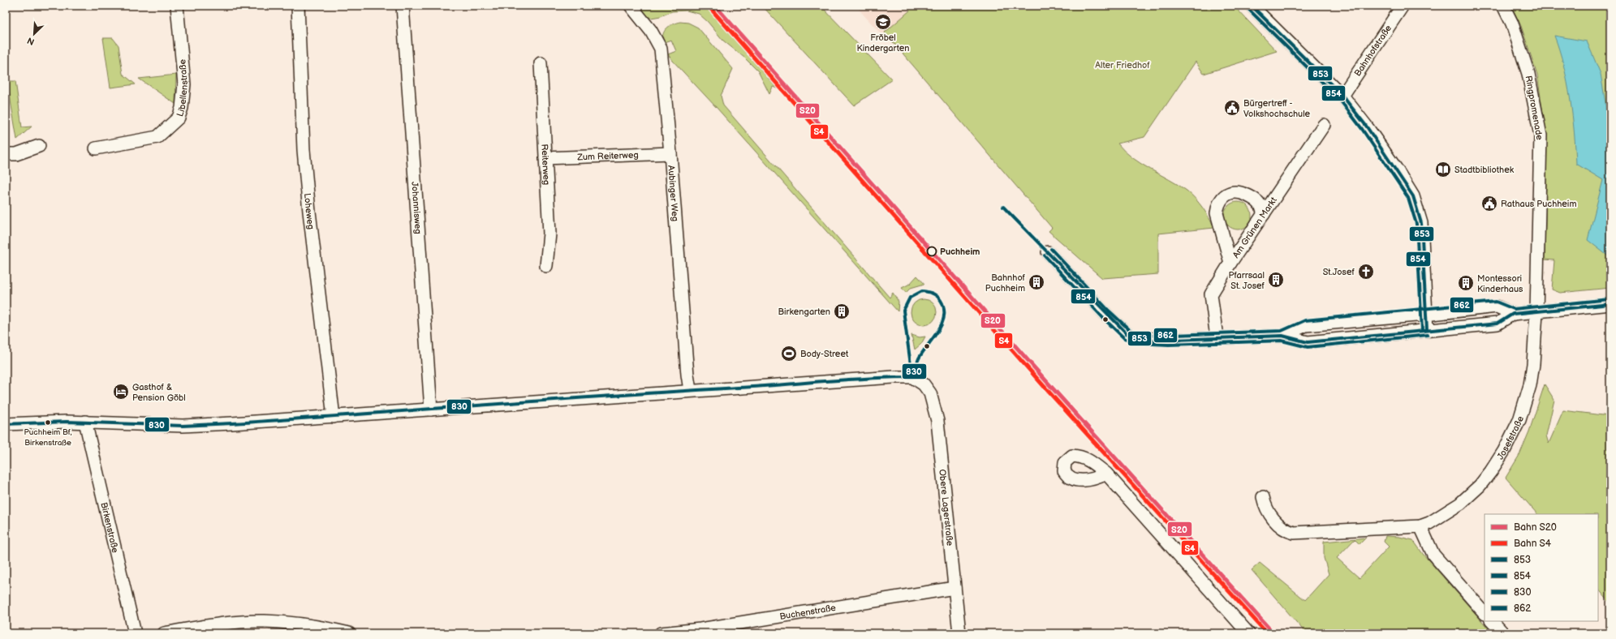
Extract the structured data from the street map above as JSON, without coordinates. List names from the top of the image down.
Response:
{
  "streets": {
    "street": [
      "Bahnhofstraße",
      "Libellenstraße",
      "Ringpromenade",
      "Zum Reiterweg",
      "Reiterweg",
      "Aubinger Weg",
      "Johannisweg",
      "Loheweg",
      "Am Grünen Markt",
      "Josefstraße",
      "Obere Lagerstraße",
      "Birkenstraße",
      "Buchenstraße"
    ]
  },
  "crossings": [
    ["Ringpromenade", "Josefstraße"],
    ["Zum Reiterweg", "Reiterweg"],
    ["Zum Reiterweg", "Aubinger Weg"],
    ["Aubinger Weg", "Obere Lagerstraße"],
    ["Obere Lagerstraße", "Buchenstraße"]
  ],
  "parks": ["Alter Friedhof"],
  "places": {
    "school or university": ["Fröbel Kindergarten"],
    "public building": ["Bürgertreff - Volkshochschule", "Rathaus Puchheim"],
    "library": ["Stadtbibliothek"],
    "other": ["Puchheim", "Puchheim Bf, Birkenstraße"],
    "church": ["St.Josef"],
    "building": [
      "Pfarrsaal St. Josef",
      "Bahnhof Puchheim",
      "Montessori Kinderhaus",
      "Birkengarten"
    ],
    "sports": ["Body-Street"],
    "hotel": ["Gasthof & Pension Göbl"]
  },
  "lines": [
    "rail line S20",
    "transit line 853",
    "rail line S4",
    "transit line 854",
    "transit line 862",
    "transit line 830"
  ],
  "legend": [
    "Bahn S20",
    "Bahn S4",
    "853",
    "854",
    "830",
    "862"
  ],
  "north": "bottom left"
}
